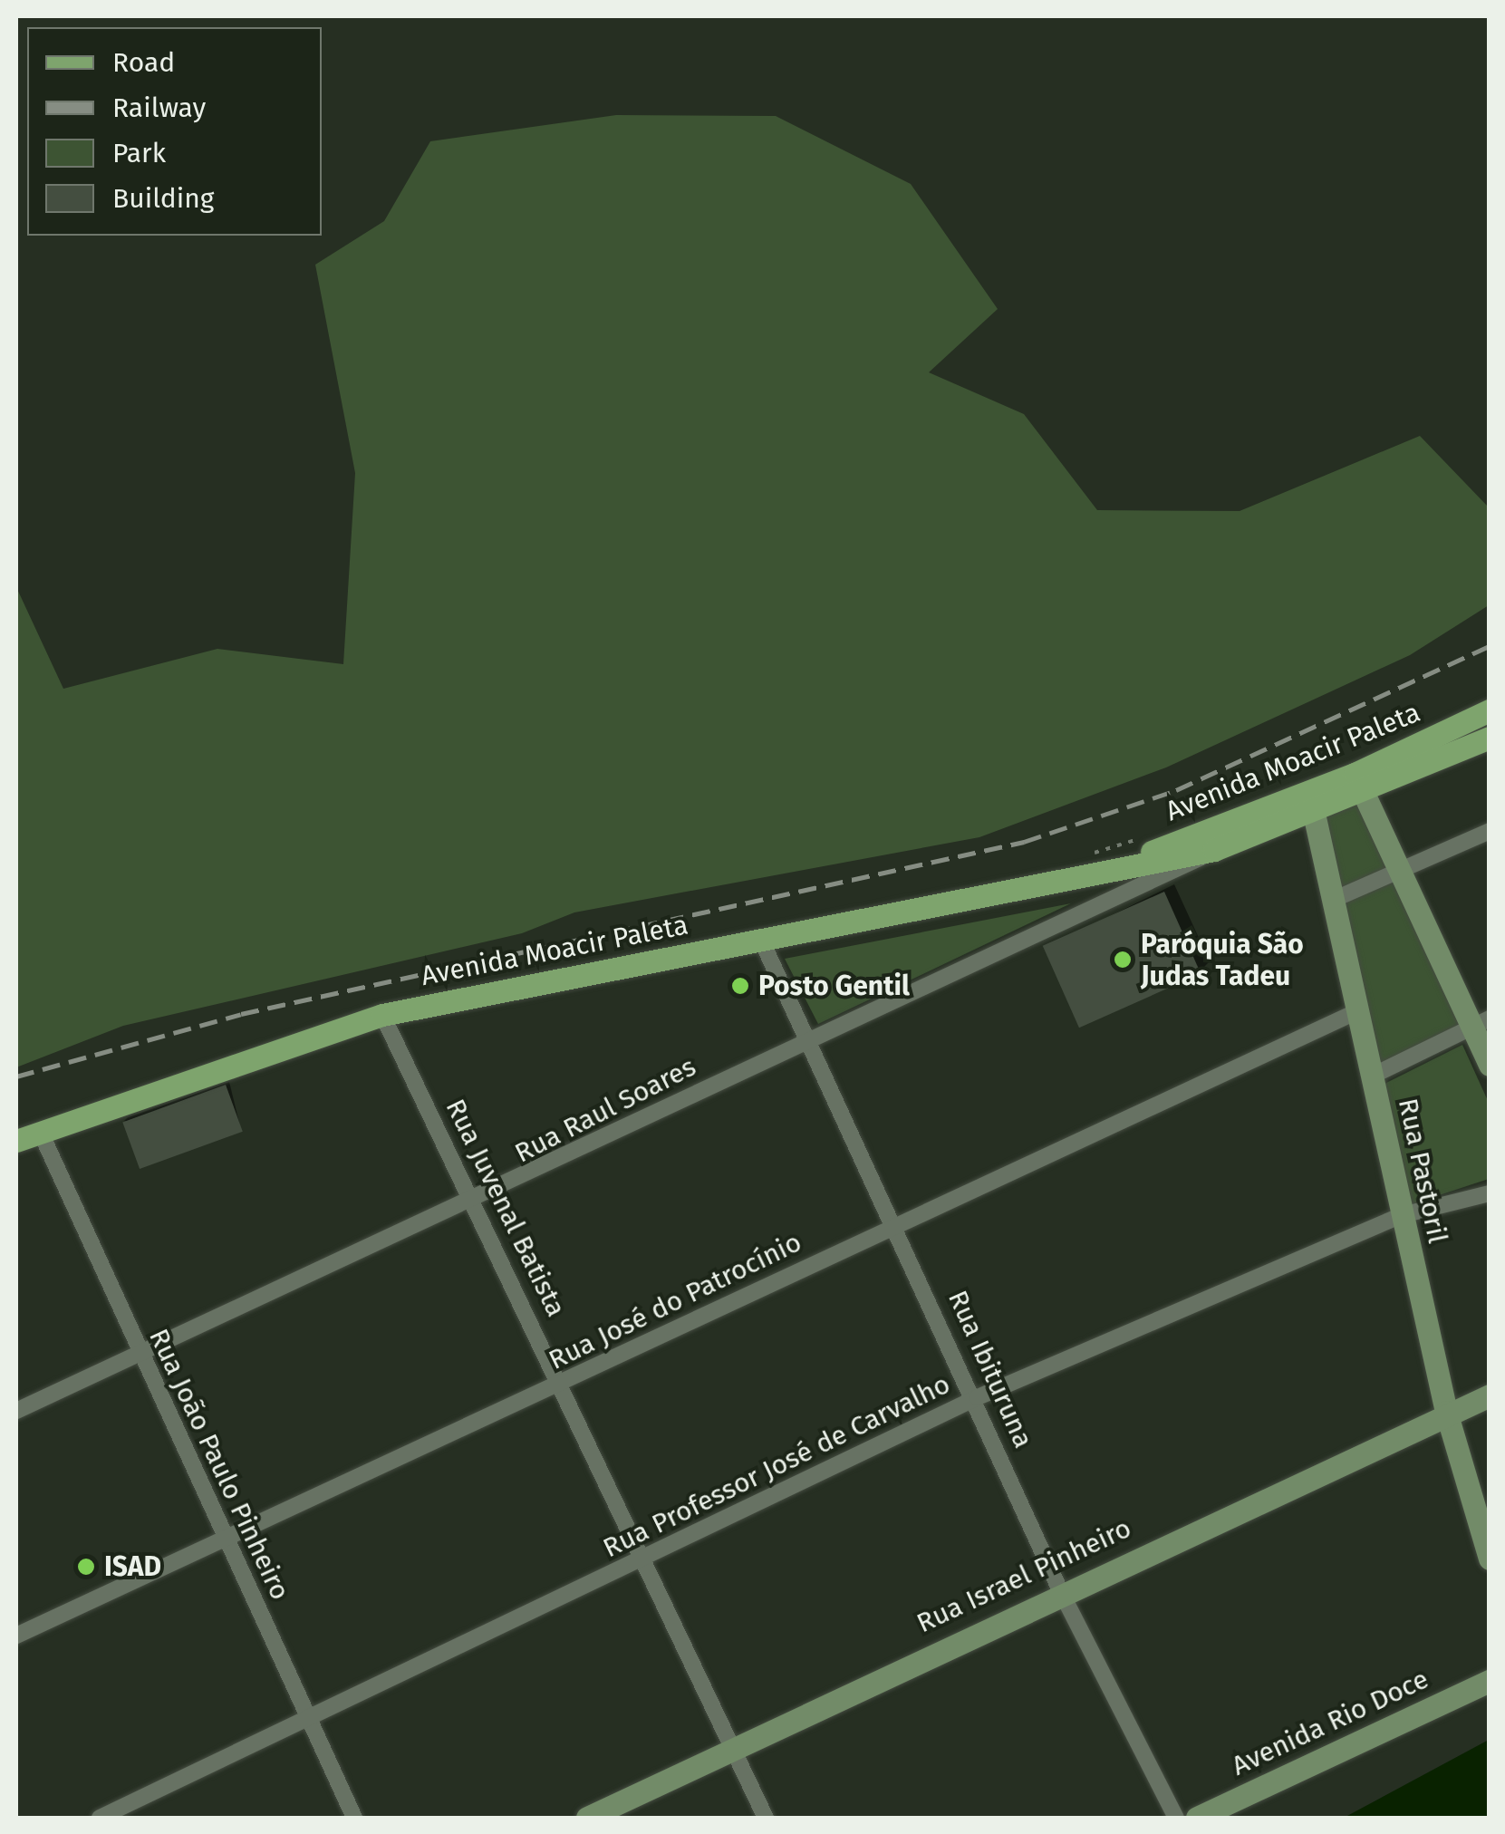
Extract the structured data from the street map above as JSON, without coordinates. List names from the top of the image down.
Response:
{
  "streets": {
    "main road": ["Avenida Moacir Paleta"],
    "street": [
      "Rua Raul Soares",
      "Rua Pastoril",
      "Rua Juvenal Batista",
      "Rua José do Patrocínio",
      "Rua Ibituruna",
      "Rua João Paulo Pinheiro",
      "Rua Professor José de Carvalho",
      "Rua Israel Pinheiro",
      "Avenida Rio Doce"
    ]
  },
  "crossings": [
    ["Avenida Moacir Paleta", "Rua Raul Soares"],
    ["Avenida Moacir Paleta", "Rua Pastoril"],
    ["Avenida Moacir Paleta", "Rua Juvenal Batista"],
    ["Avenida Moacir Paleta", "Rua Ibituruna"],
    ["Avenida Moacir Paleta", "Rua João Paulo Pinheiro"],
    ["Rua Raul Soares", "Rua Juvenal Batista"],
    ["Rua Raul Soares", "Rua Ibituruna"],
    ["Rua Raul Soares", "Rua João Paulo Pinheiro"],
    ["Rua Pastoril", "Rua José do Patrocínio"],
    ["Rua Pastoril", "Rua Professor José de Carvalho"],
    ["Rua Pastoril", "Rua Israel Pinheiro"],
    ["Rua Juvenal Batista", "Rua José do Patrocínio"],
    ["Rua Juvenal Batista", "Rua Professor José de Carvalho"],
    ["Rua Juvenal Batista", "Rua Israel Pinheiro"],
    ["Rua José do Patrocínio", "Rua Ibituruna"],
    ["Rua José do Patrocínio", "Rua João Paulo Pinheiro"],
    ["Rua Ibituruna", "Rua Professor José de Carvalho"],
    ["Rua Ibituruna", "Rua Israel Pinheiro"],
    ["Rua João Paulo Pinheiro", "Rua Professor José de Carvalho"]
  ],
  "places": ["Paróquia São Judas Tadeu", "Posto Gentil", "ISAD"],
  "legend": [
    "Road",
    "Railway",
    "Park",
    "Building"
  ]
}
